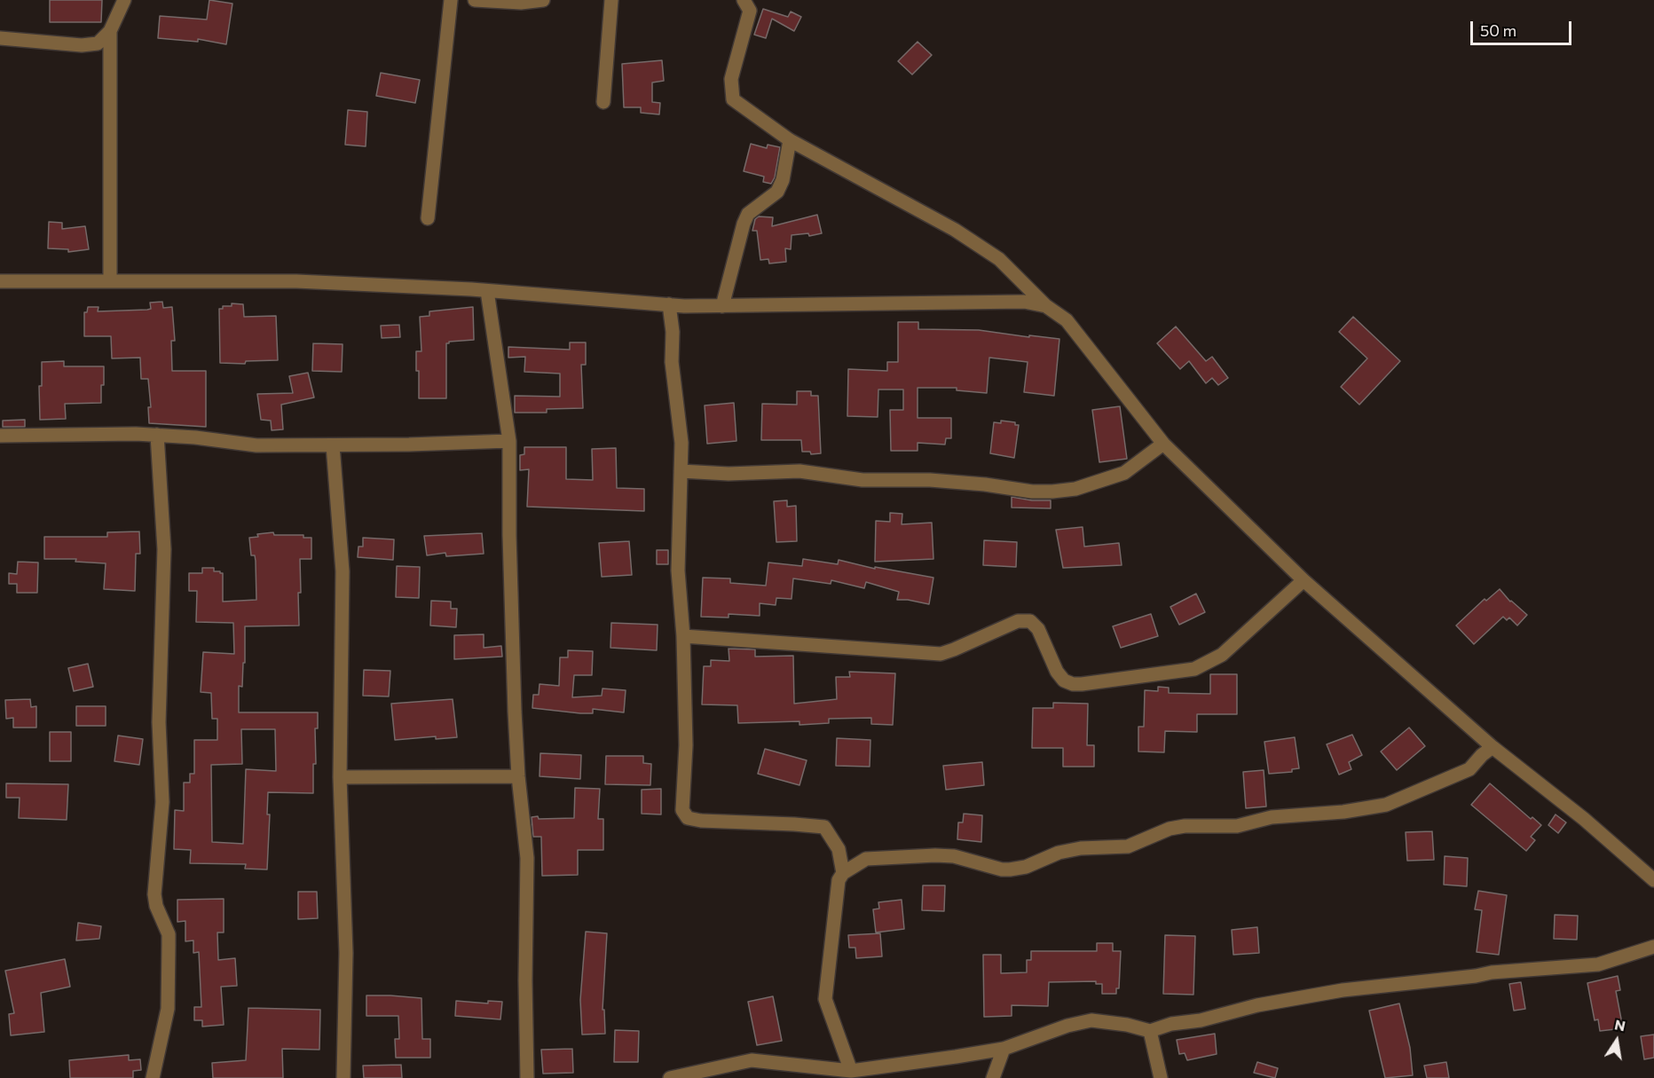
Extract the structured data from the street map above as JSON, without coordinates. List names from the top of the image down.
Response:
{
  "scale_bar": "50 m",
  "north": "top"
}
